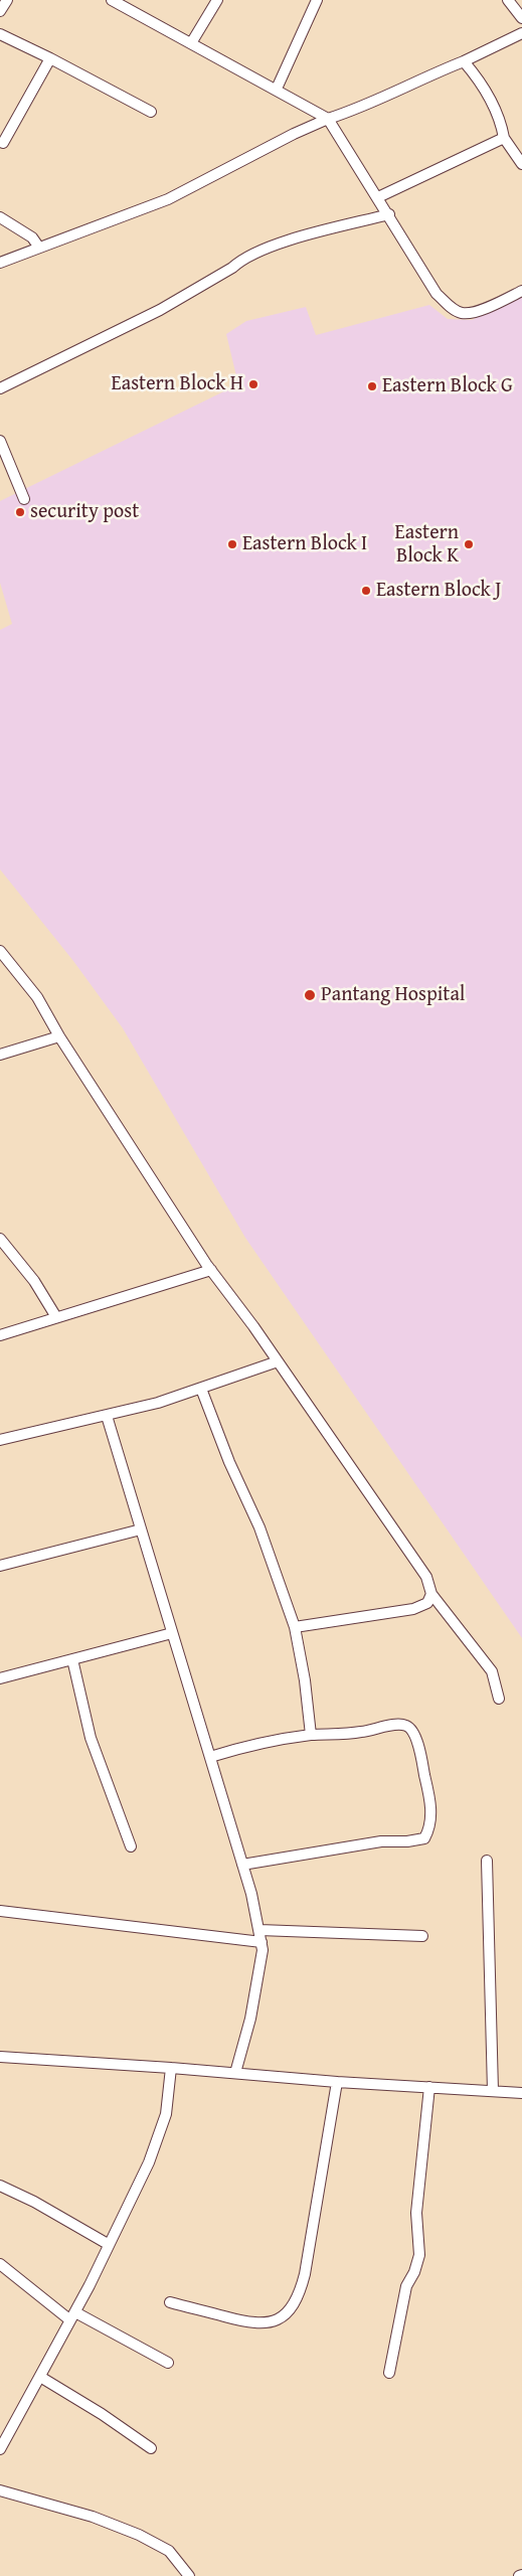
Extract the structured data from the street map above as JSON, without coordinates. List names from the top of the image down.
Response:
{
  "places": [
    "Eastern Block H",
    "Eastern Block G",
    "security post",
    "Eastern Block I",
    "Eastern Block K",
    "Eastern Block J",
    "Pantang Hospital"
  ]
}
